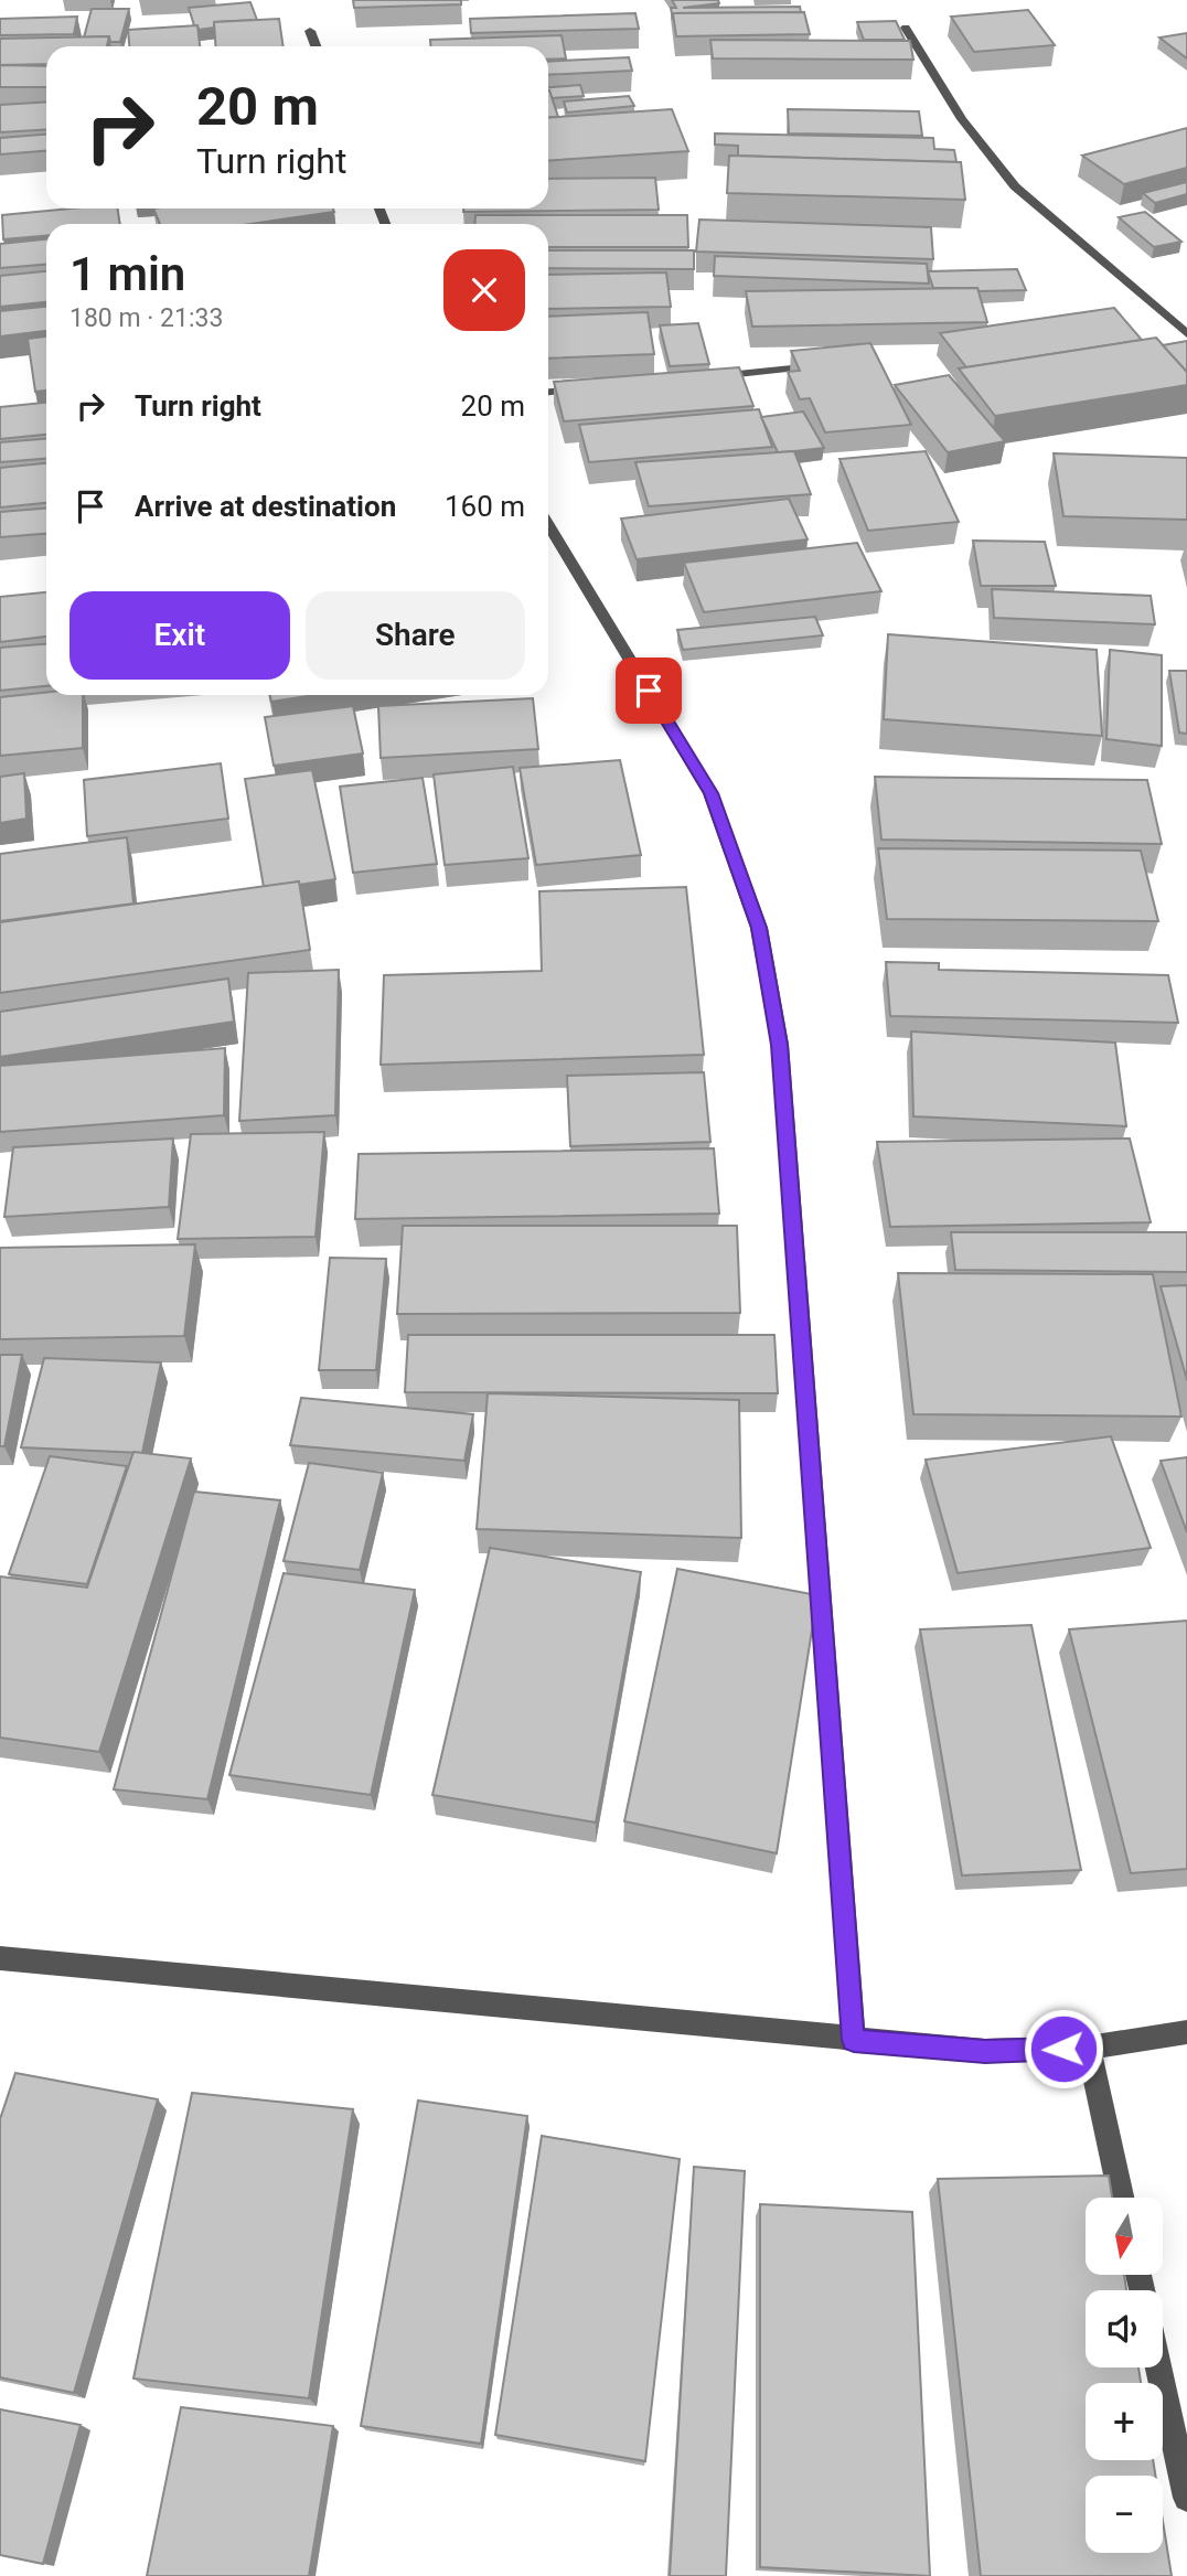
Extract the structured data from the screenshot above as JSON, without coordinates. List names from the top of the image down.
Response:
{
  "north": "bottom",
  "page": {
    "turn": ["20 m", "Turn right"],
    "heading": ["1 min", "180 m · 21:33"],
    "list": [
      {
        "name": "Turn right",
        "value": "20 m"
      },
      {
        "name": "Arrive at destination",
        "value": "160 m"
      }
    ],
    "buttons": ["Exit", "Share"],
    "map_buttons": ["+", "−"]
  }
}
